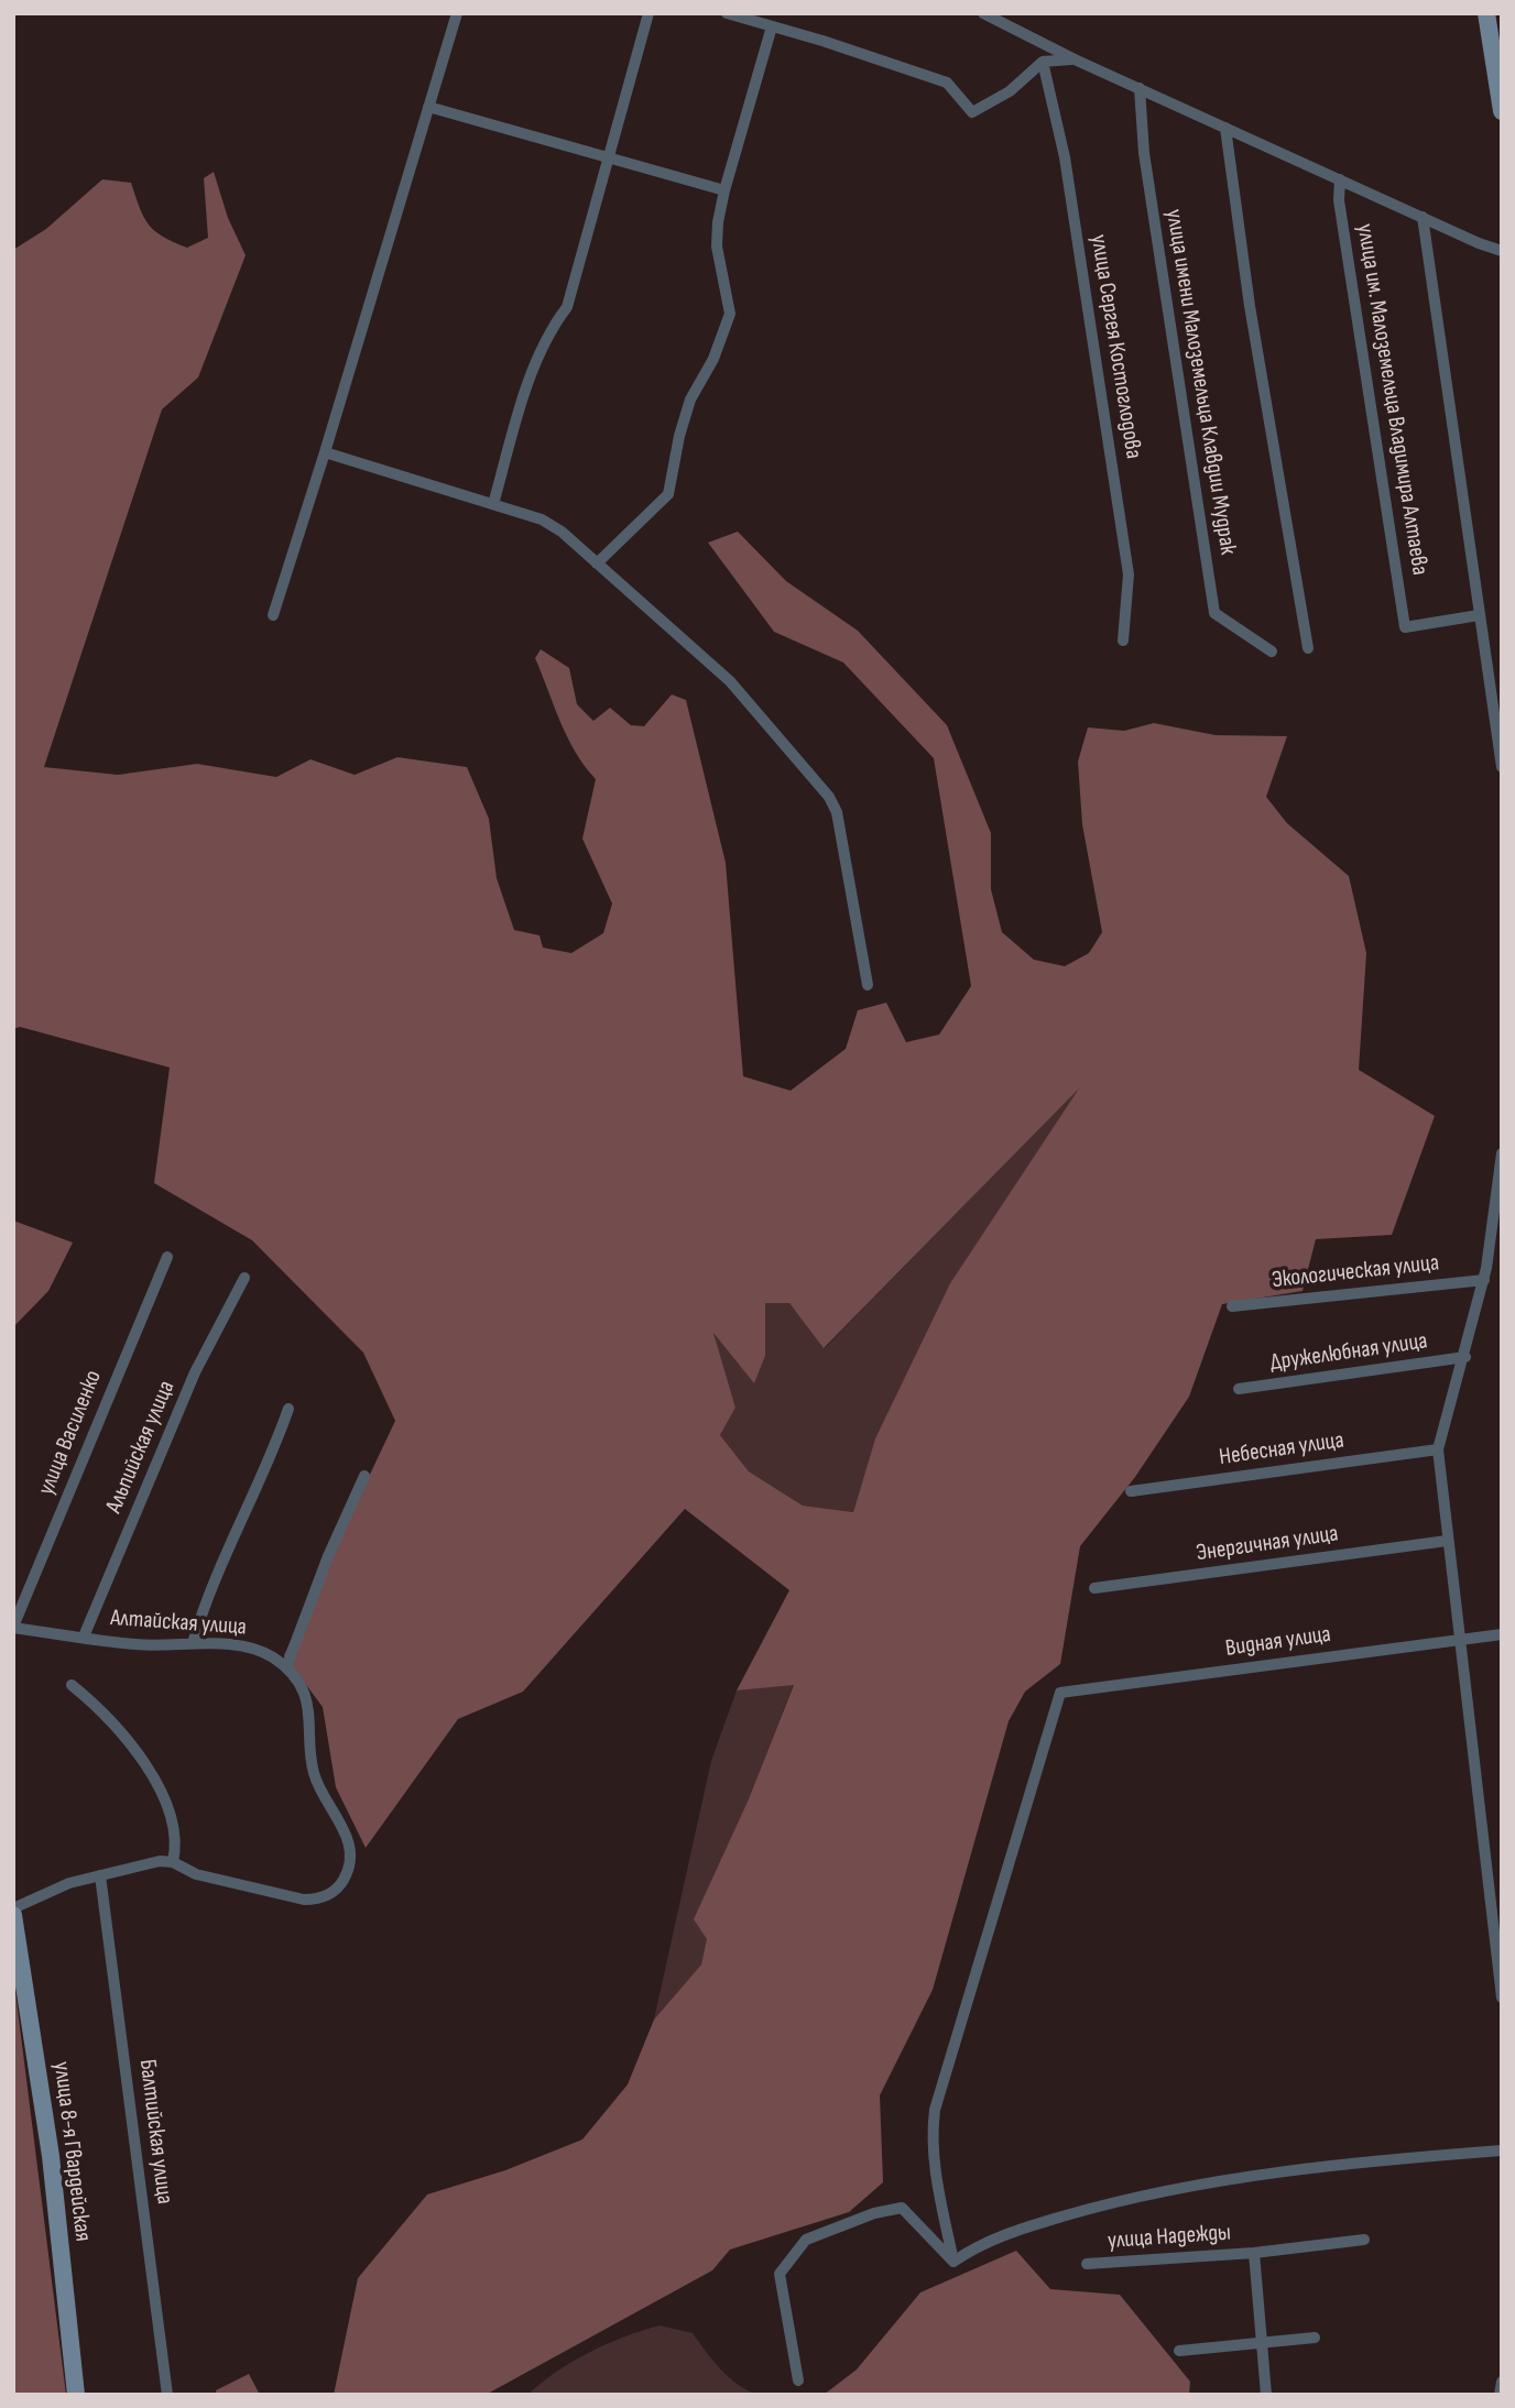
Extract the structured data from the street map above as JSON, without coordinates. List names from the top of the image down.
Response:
{
  "streets": {
    "street": [
      "улица Сергея Костоглодова",
      "улица имени Малоземельца Клавдии Мудрак",
      "улица им. Малоземельца Владимира Алтаева",
      "Экологическая улица",
      "Дружелюбная улица",
      "улица Василенко",
      "Альпийская улица",
      "Небесная улица",
      "Энергичная улица",
      "Алтайская улица",
      "Видная улица",
      "Балтийская улица",
      "улица 8-я Гвардейская",
      "улица Надежды"
    ]
  },
  "crossings": [
    ["улица Василенко", "Алтайская улица"],
    ["Альпийская улица", "Алтайская улица"]
  ]
}
